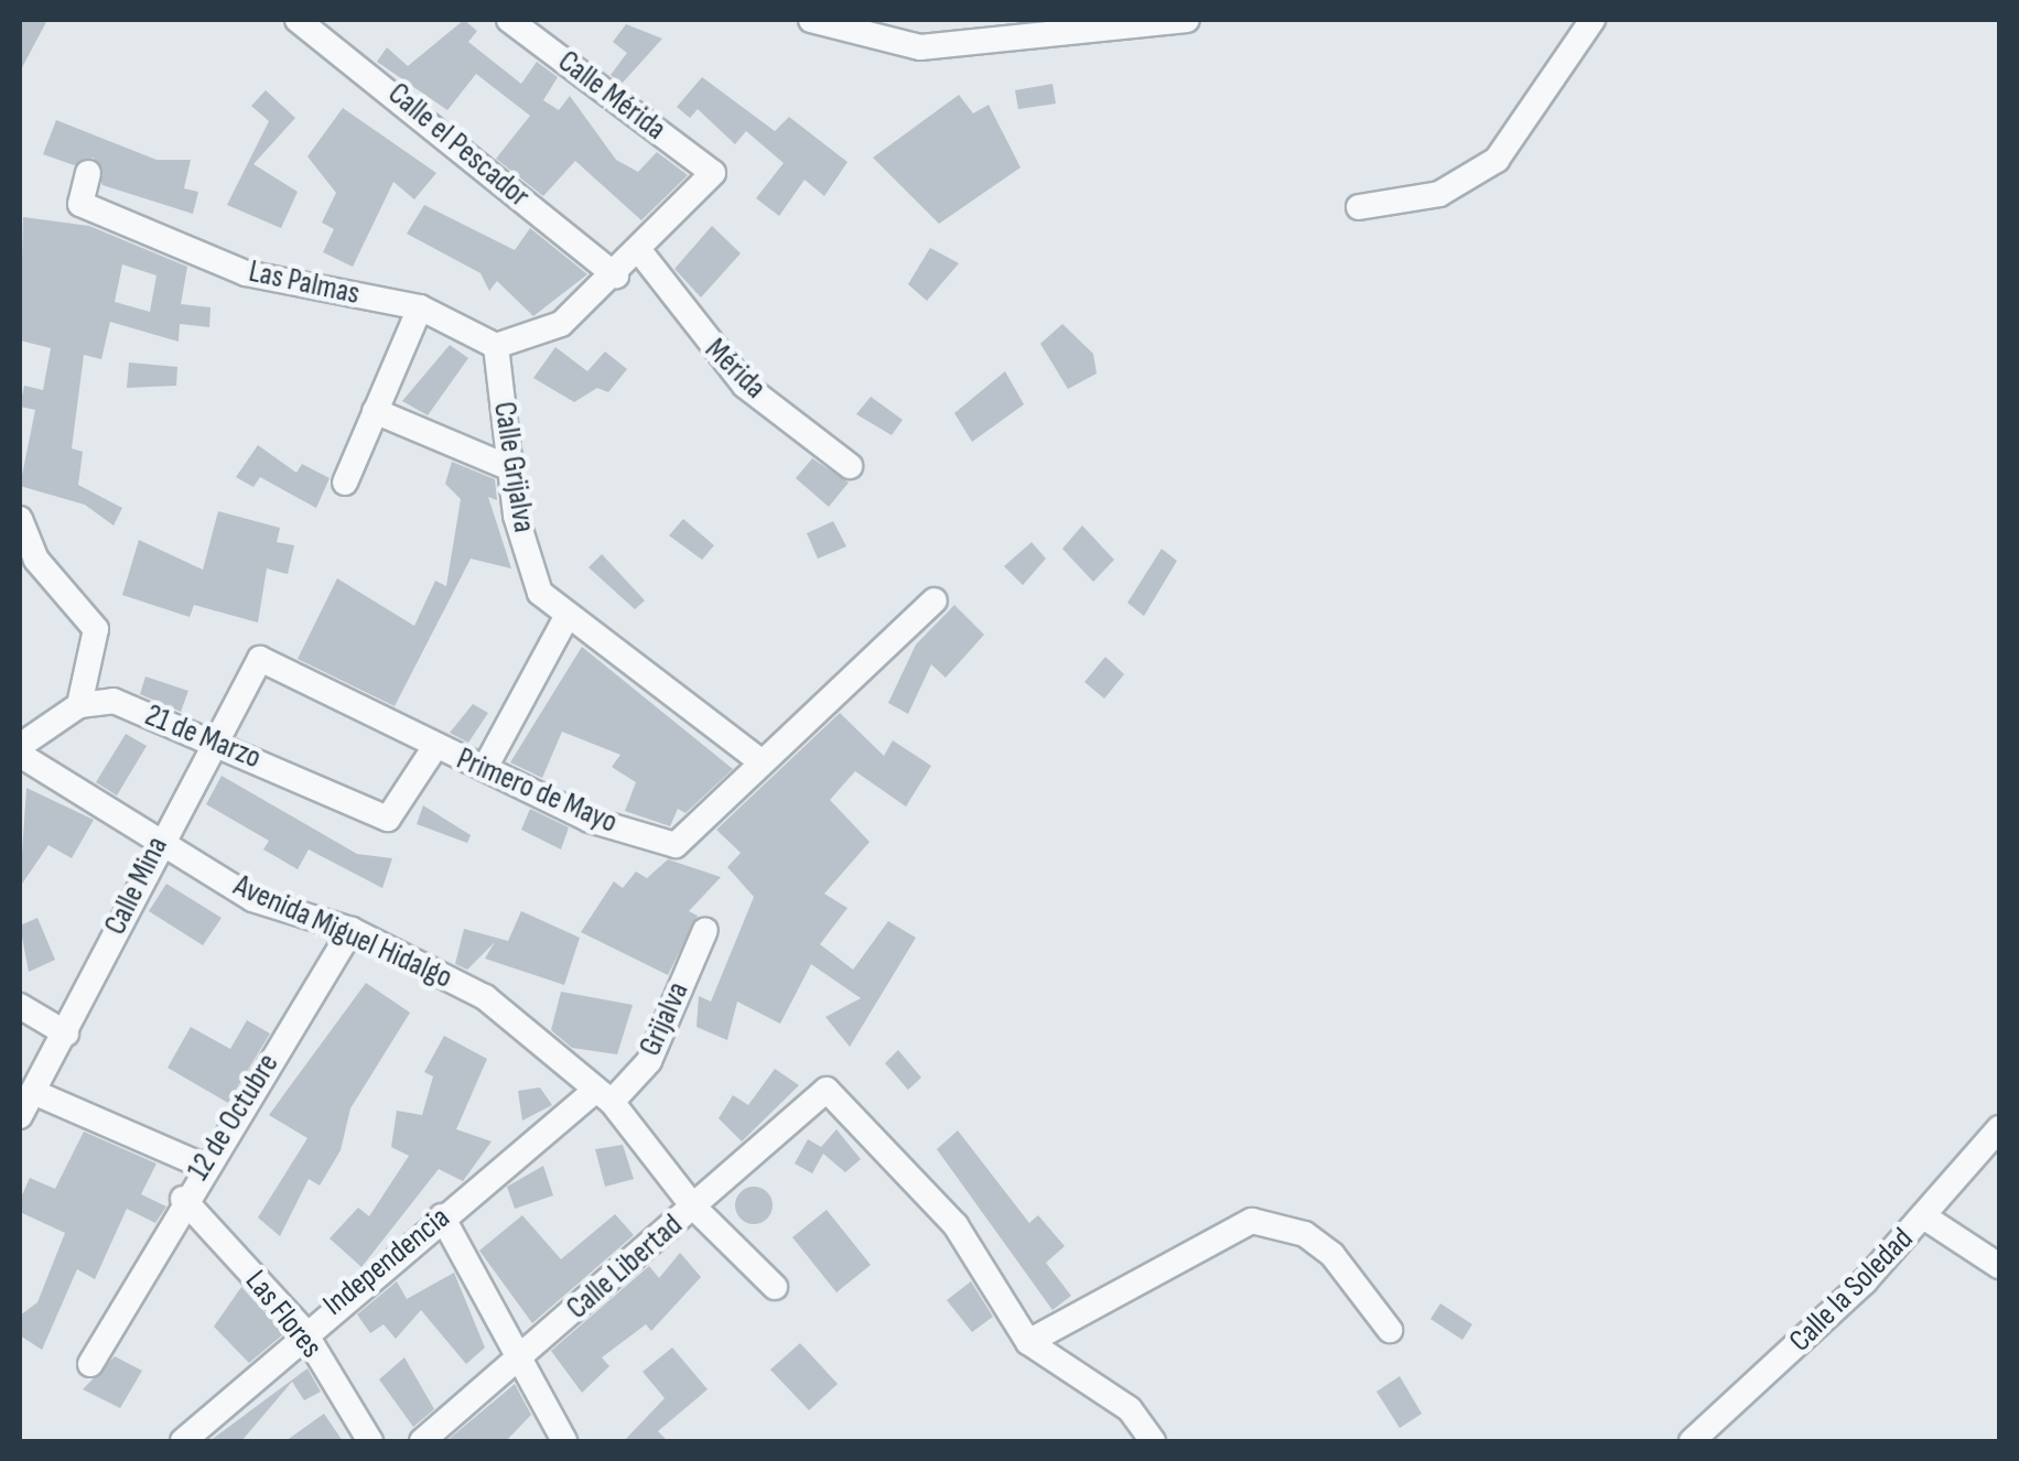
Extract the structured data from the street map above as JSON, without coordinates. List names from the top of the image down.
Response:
{
  "streets": {
    "street": [
      "Calle Mérida",
      "Calle el Pescador",
      "Las Palmas",
      "Mérida",
      "Calle Grijalva",
      "21 de Marzo",
      "Primero de Mayo",
      "Calle Mina",
      "Avenida Miguel Hidalgo",
      "Grijalva",
      "12 de Octubre",
      "Independencia",
      "Calle Libertad",
      "Calle la Soledad",
      "Las Flores"
    ]
  },
  "crossings": [
    ["Calle Mérida", "Mérida"],
    ["Las Palmas", "Calle Grijalva"],
    ["Calle Grijalva", "Primero de Mayo"],
    ["21 de Marzo", "Primero de Mayo"],
    ["21 de Marzo", "Calle Mina"],
    ["Primero de Mayo", "Calle Mina"],
    ["Calle Mina", "Avenida Miguel Hidalgo"],
    ["Avenida Miguel Hidalgo", "Grijalva"],
    ["Avenida Miguel Hidalgo", "12 de Octubre"],
    ["Avenida Miguel Hidalgo", "Independencia"],
    ["Avenida Miguel Hidalgo", "Calle Libertad"],
    ["Grijalva", "Independencia"],
    ["12 de Octubre", "Las Flores"],
    ["Independencia", "Las Flores"]
  ]
}
